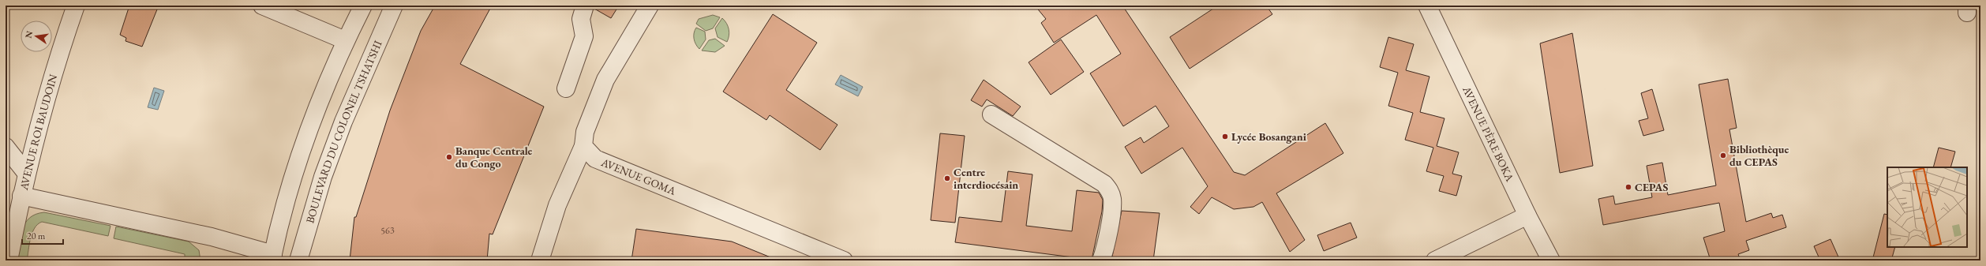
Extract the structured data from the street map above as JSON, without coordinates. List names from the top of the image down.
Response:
{
  "streets": {
    "street": [
      "AVENUE ROI BAUDOIN",
      "BOULEVARD DU COLONEL TSHATSHI",
      "AVENUE PÈRE BOKA",
      "AVENUE GOMA"
    ]
  },
  "places": [
    "Lycée Bosangani",
    "Bibliothèque du CEPAS",
    "Banque Centrale du Congo",
    "Centre interdiocésain",
    "CEPAS"
  ],
  "house_numbers": ["563"],
  "scale_bar": "20 m",
  "north": "left"
}
